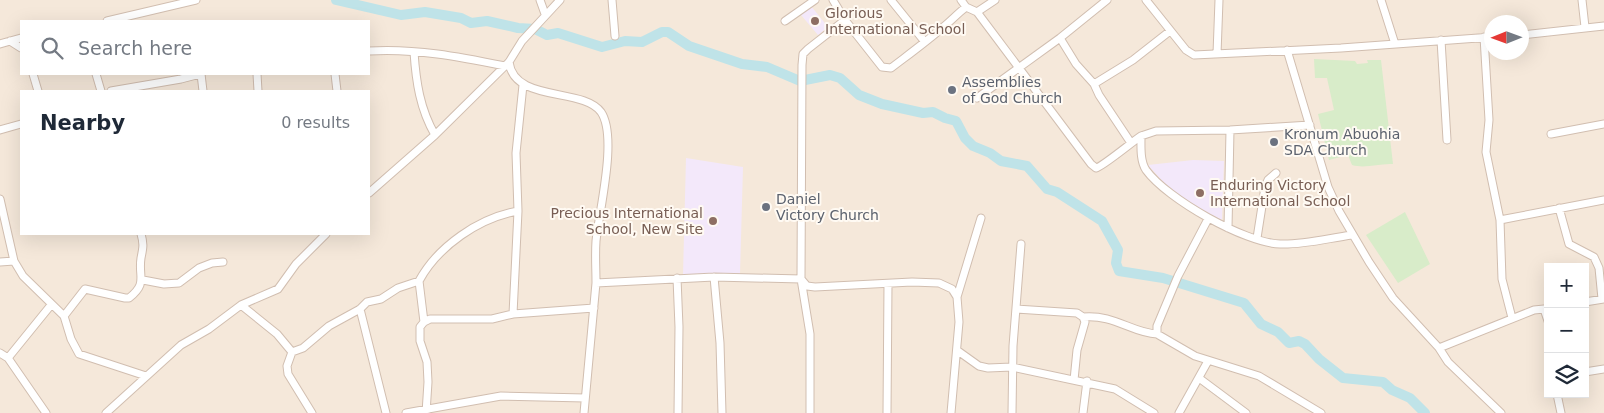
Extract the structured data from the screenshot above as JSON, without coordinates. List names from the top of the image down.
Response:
{
  "places": [
    "Glorious International School",
    "Assemblies of God Church",
    "Kronum Abuohia SDA Church",
    "Enduring Victory International School",
    "Daniel Victory Church",
    "Precious International School, New Site"
  ],
  "north": "left",
  "page": {
    "search": "Search here",
    "heading": ["Nearby", "0 results"],
    "map_buttons": ["+", "−"]
  }
}
